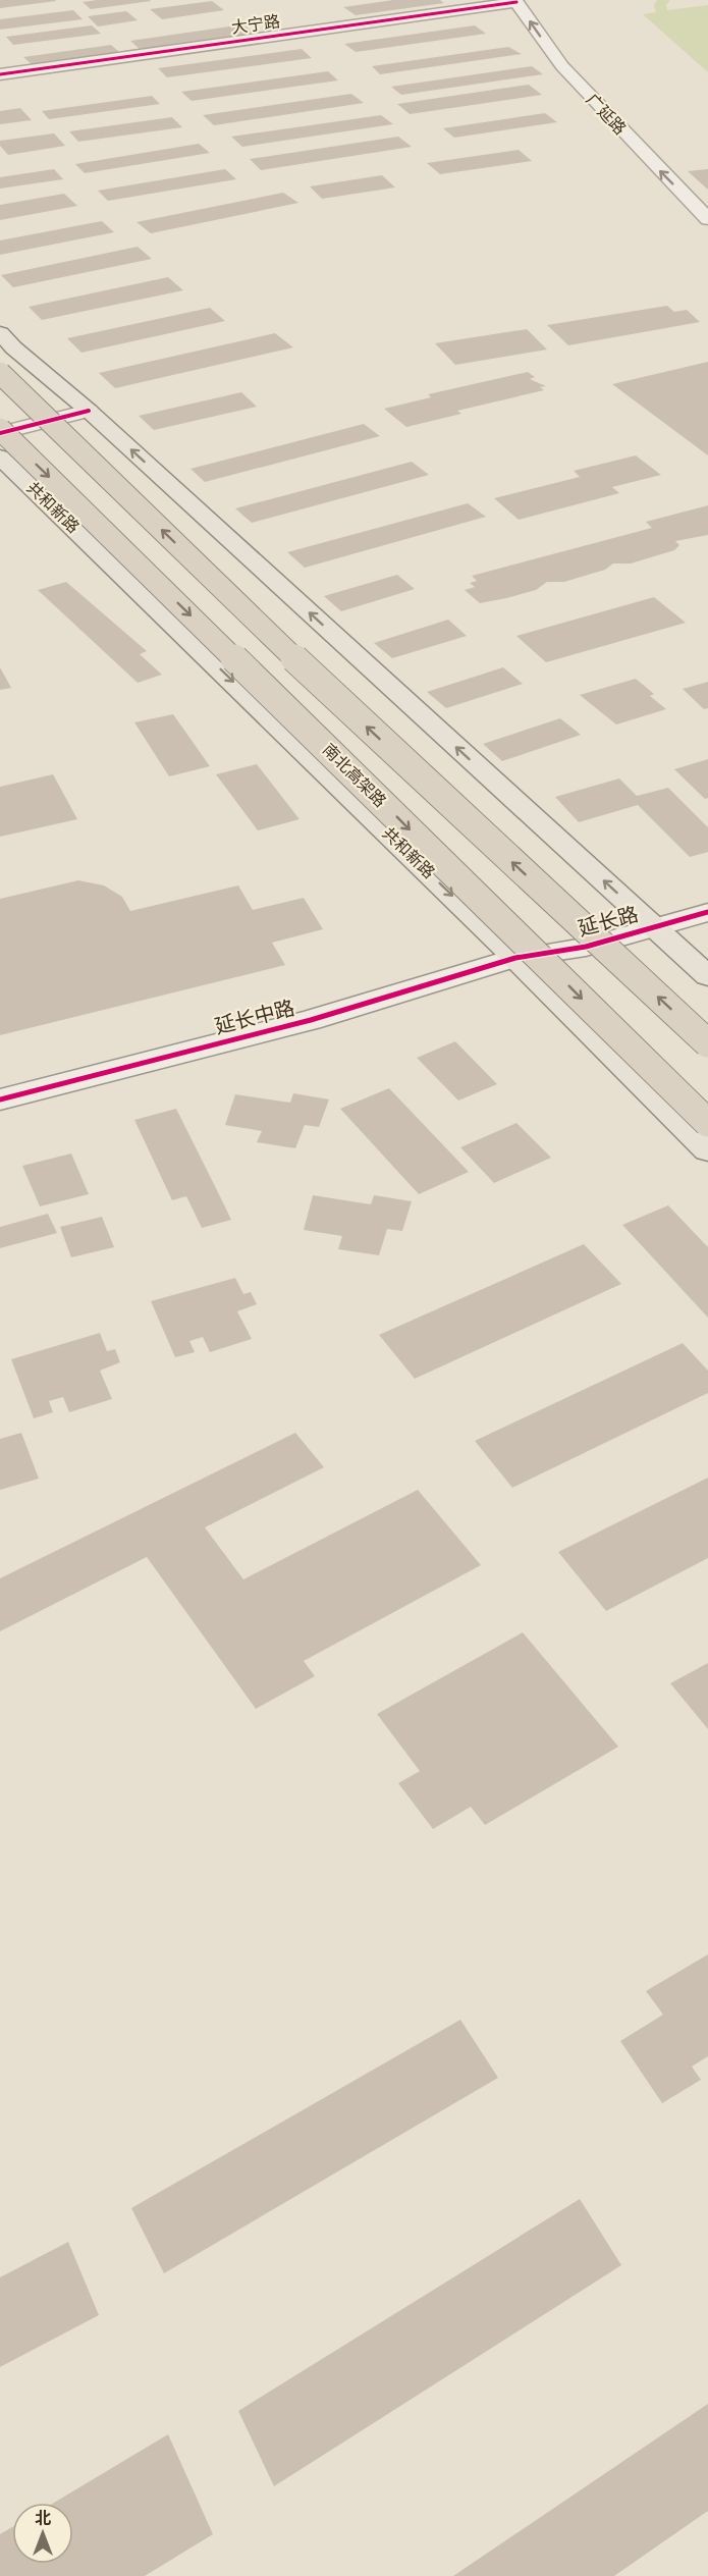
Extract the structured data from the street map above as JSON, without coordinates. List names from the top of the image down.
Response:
{
  "streets": {
    "highway": ["南北高架路"],
    "main road": ["共和新路"],
    "street": [
      "大宁路",
      "广延路",
      "延长路",
      "延长中路"
    ]
  },
  "crossings": [
    ["大宁路", "广延路"],
    ["共和新路", "延长路"],
    ["共和新路", "延长中路"],
    ["延长路", "延长中路"]
  ],
  "one_way": ["广延路"],
  "north": "top"
}
